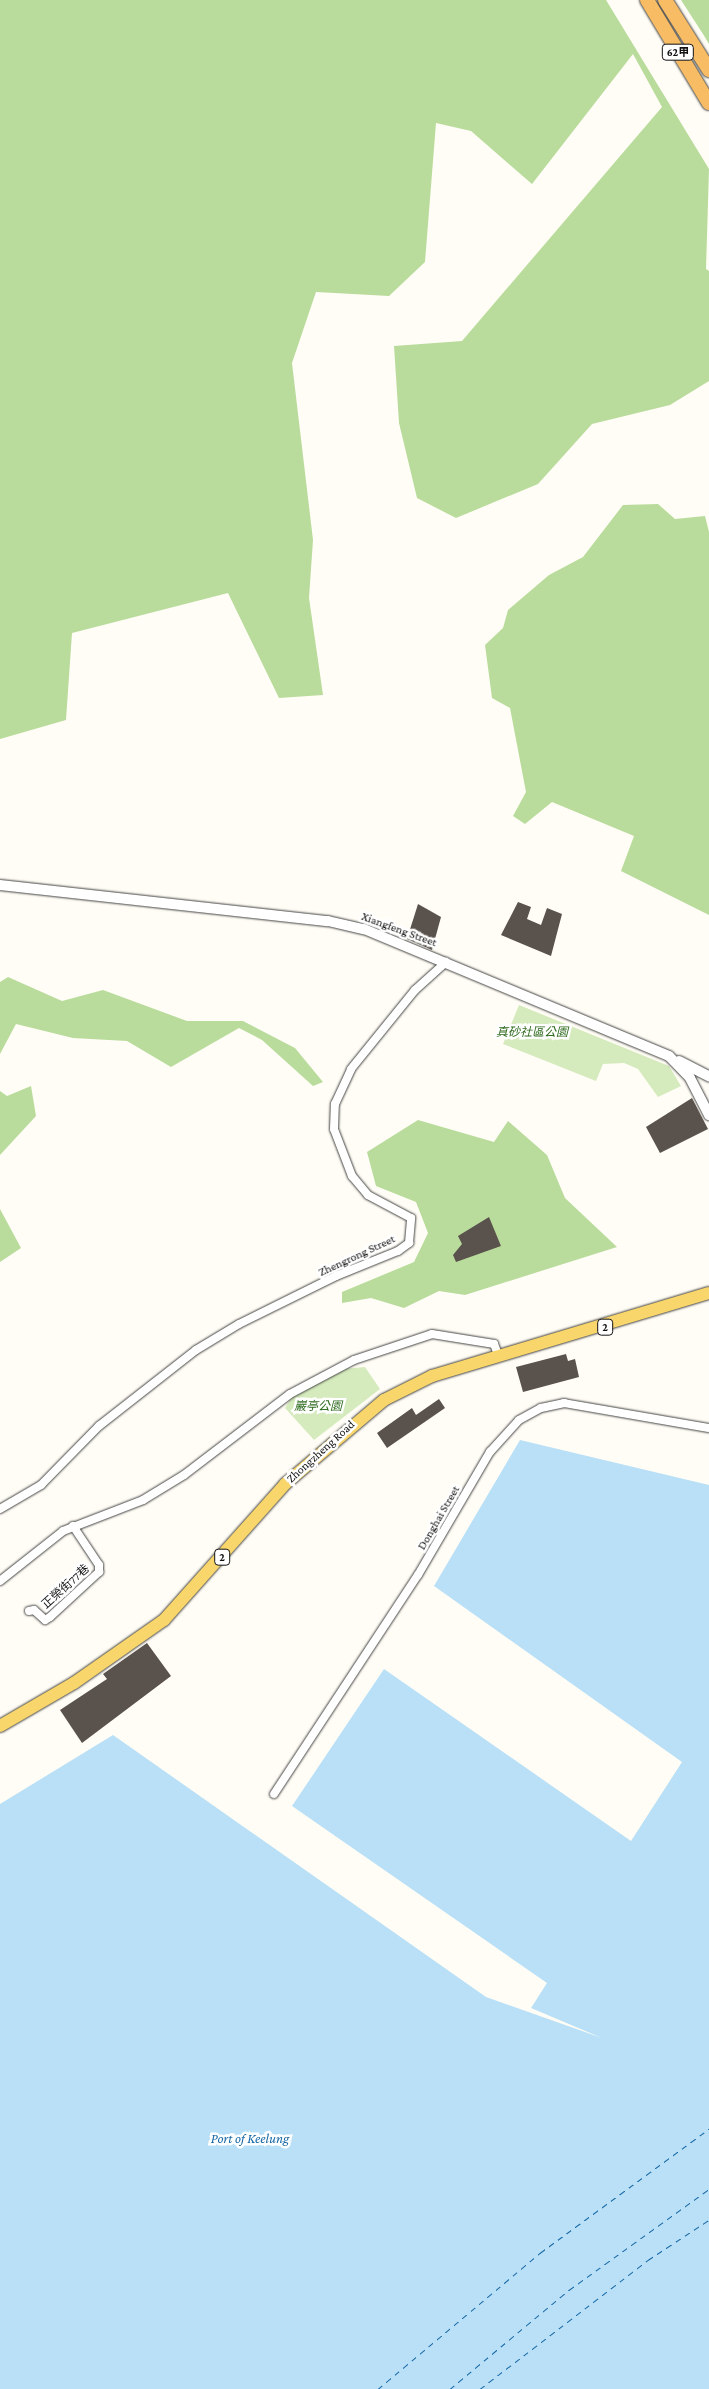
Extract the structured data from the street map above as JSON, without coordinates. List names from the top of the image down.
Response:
{
  "streets": {
    "highway": ["62甲"],
    "main road": ["2", "Zhongzheng Road"],
    "street": [
      "Xiangfeng Street",
      "Zhengrong Street",
      "Donghai Street",
      "正榮街77巷"
    ]
  },
  "crossings": [
    ["Xiangfeng Street", "Zhengrong Street"]
  ],
  "water": ["Port of Keelung"],
  "parks": ["真砂社區公園", "巖亭公園"]
}
